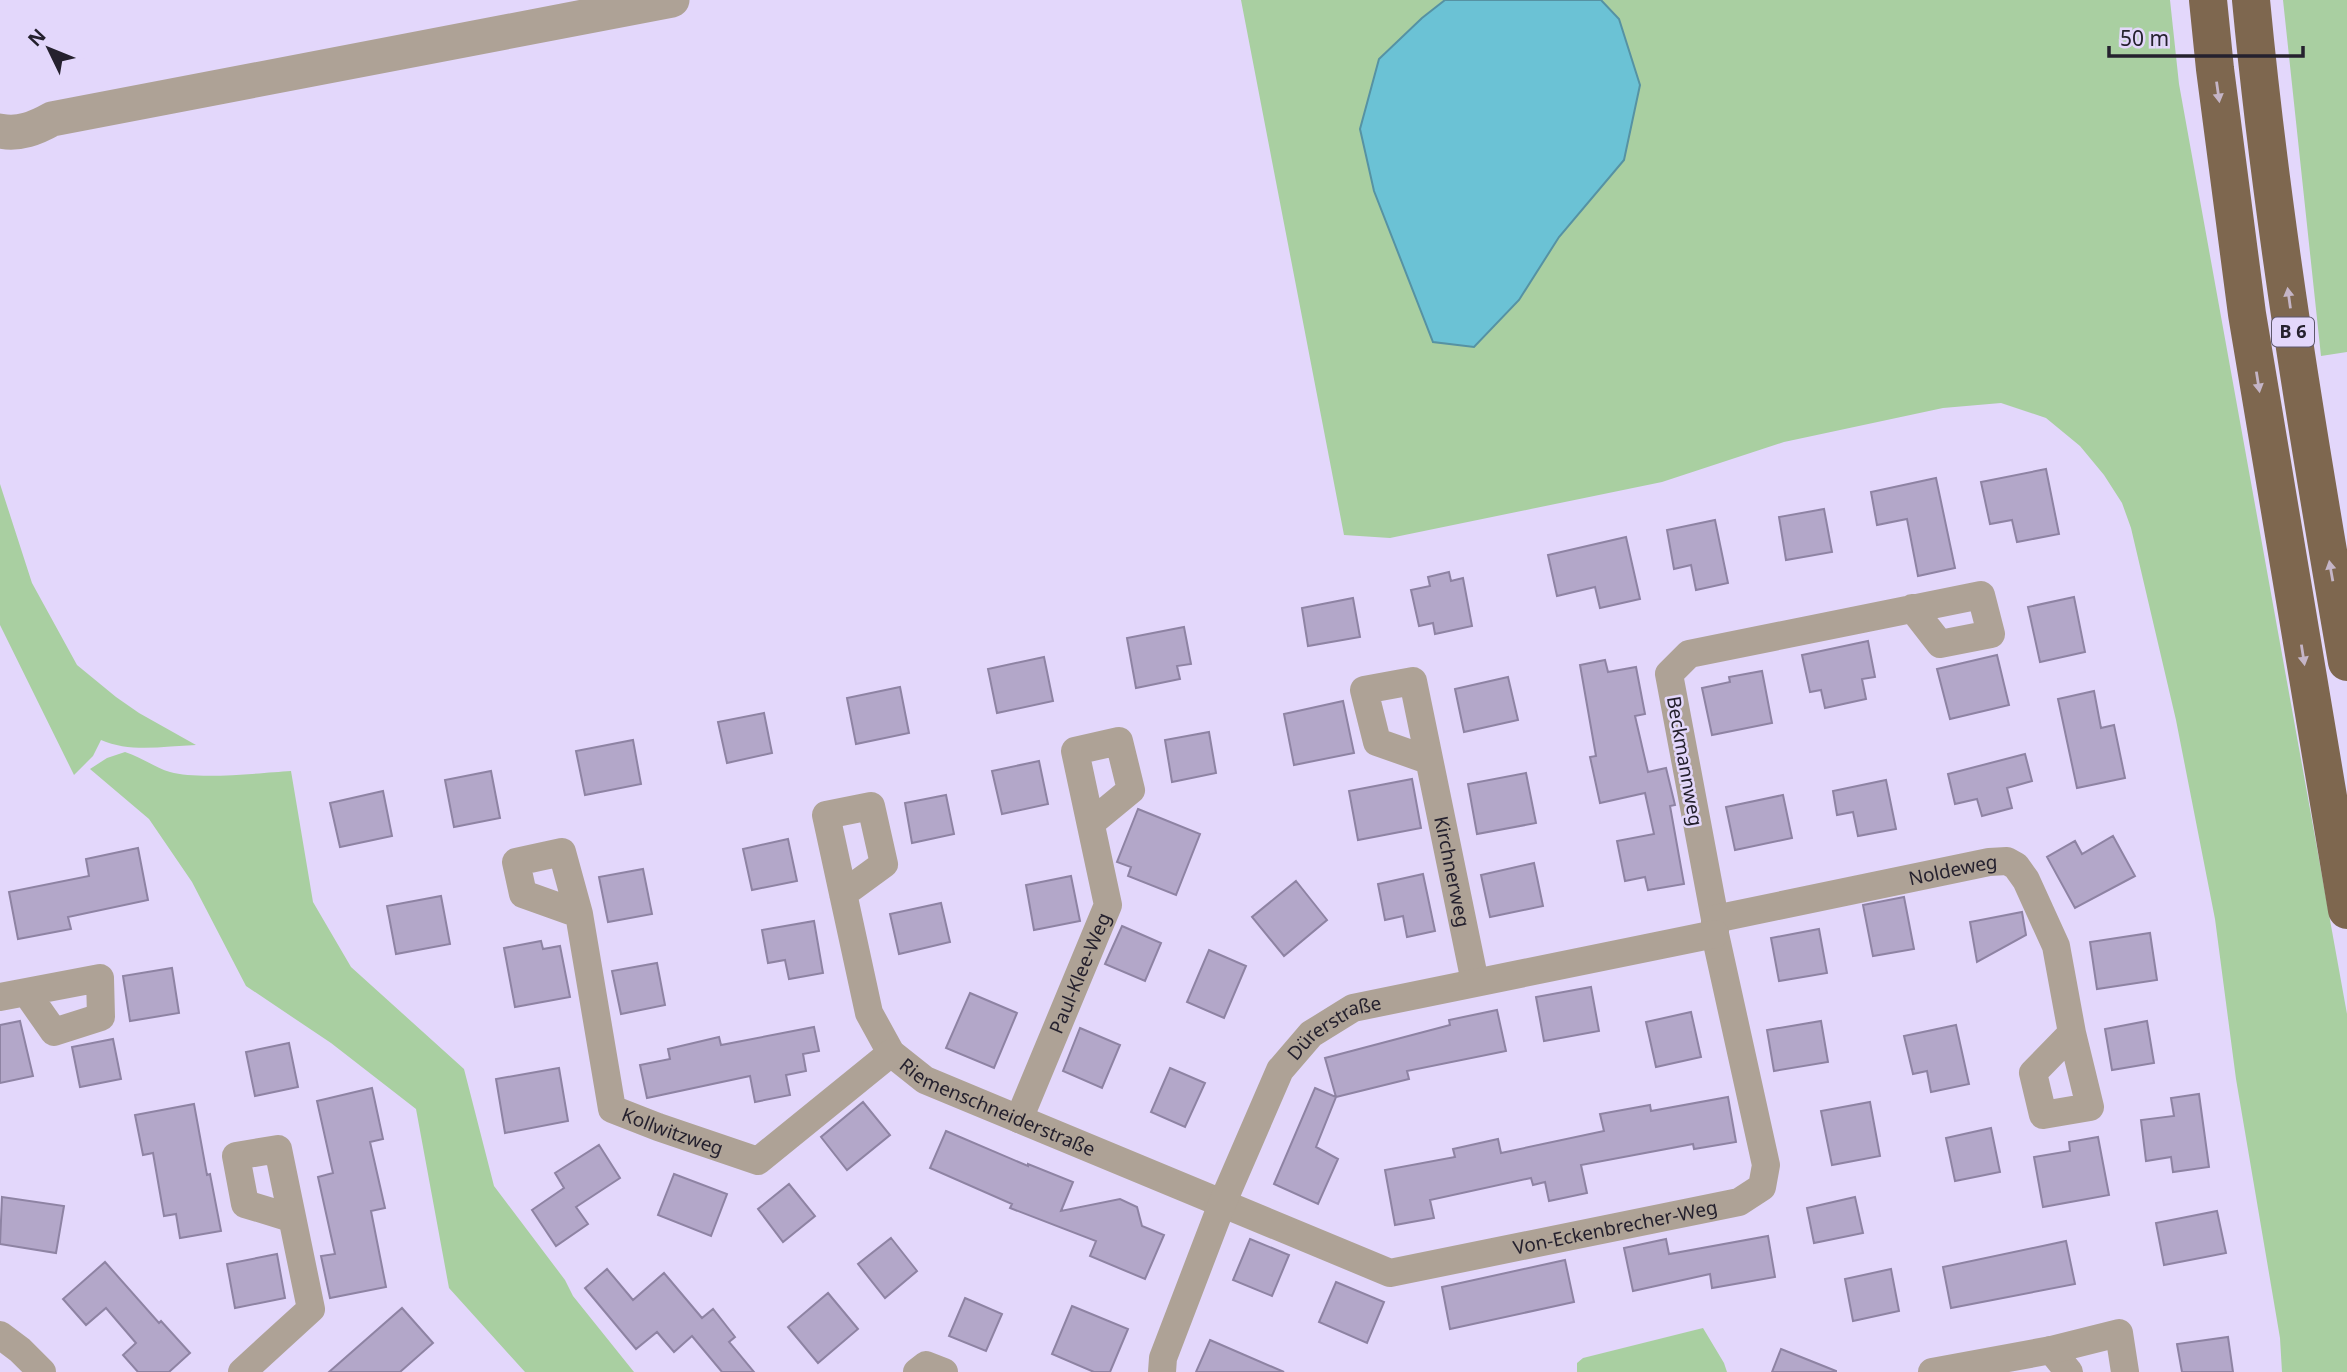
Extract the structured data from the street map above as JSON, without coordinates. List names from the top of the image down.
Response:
{
  "streets": {
    "highway": ["B 6"],
    "street": [
      "Beckmannweg",
      "Kirchnerweg",
      "Noldeweg",
      "Paul-Klee-Weg",
      "Dürerstraße",
      "Riemenschneiderstraße",
      "Kollwitzweg",
      "Von-Eckenbrecher-Weg"
    ]
  },
  "crossings": [
    ["Beckmannweg", "Noldeweg"],
    ["Beckmannweg", "Dürerstraße"],
    ["Beckmannweg", "Von-Eckenbrecher-Weg"],
    ["Kirchnerweg", "Dürerstraße"],
    ["Noldeweg", "Dürerstraße"],
    ["Noldeweg", "Von-Eckenbrecher-Weg"],
    ["Paul-Klee-Weg", "Riemenschneiderstraße"],
    ["Dürerstraße", "Riemenschneiderstraße"],
    ["Dürerstraße", "Von-Eckenbrecher-Weg"],
    ["Riemenschneiderstraße", "Kollwitzweg"],
    ["Riemenschneiderstraße", "Von-Eckenbrecher-Weg"]
  ],
  "scale_bar": "50 m",
  "north": "top left"
}
